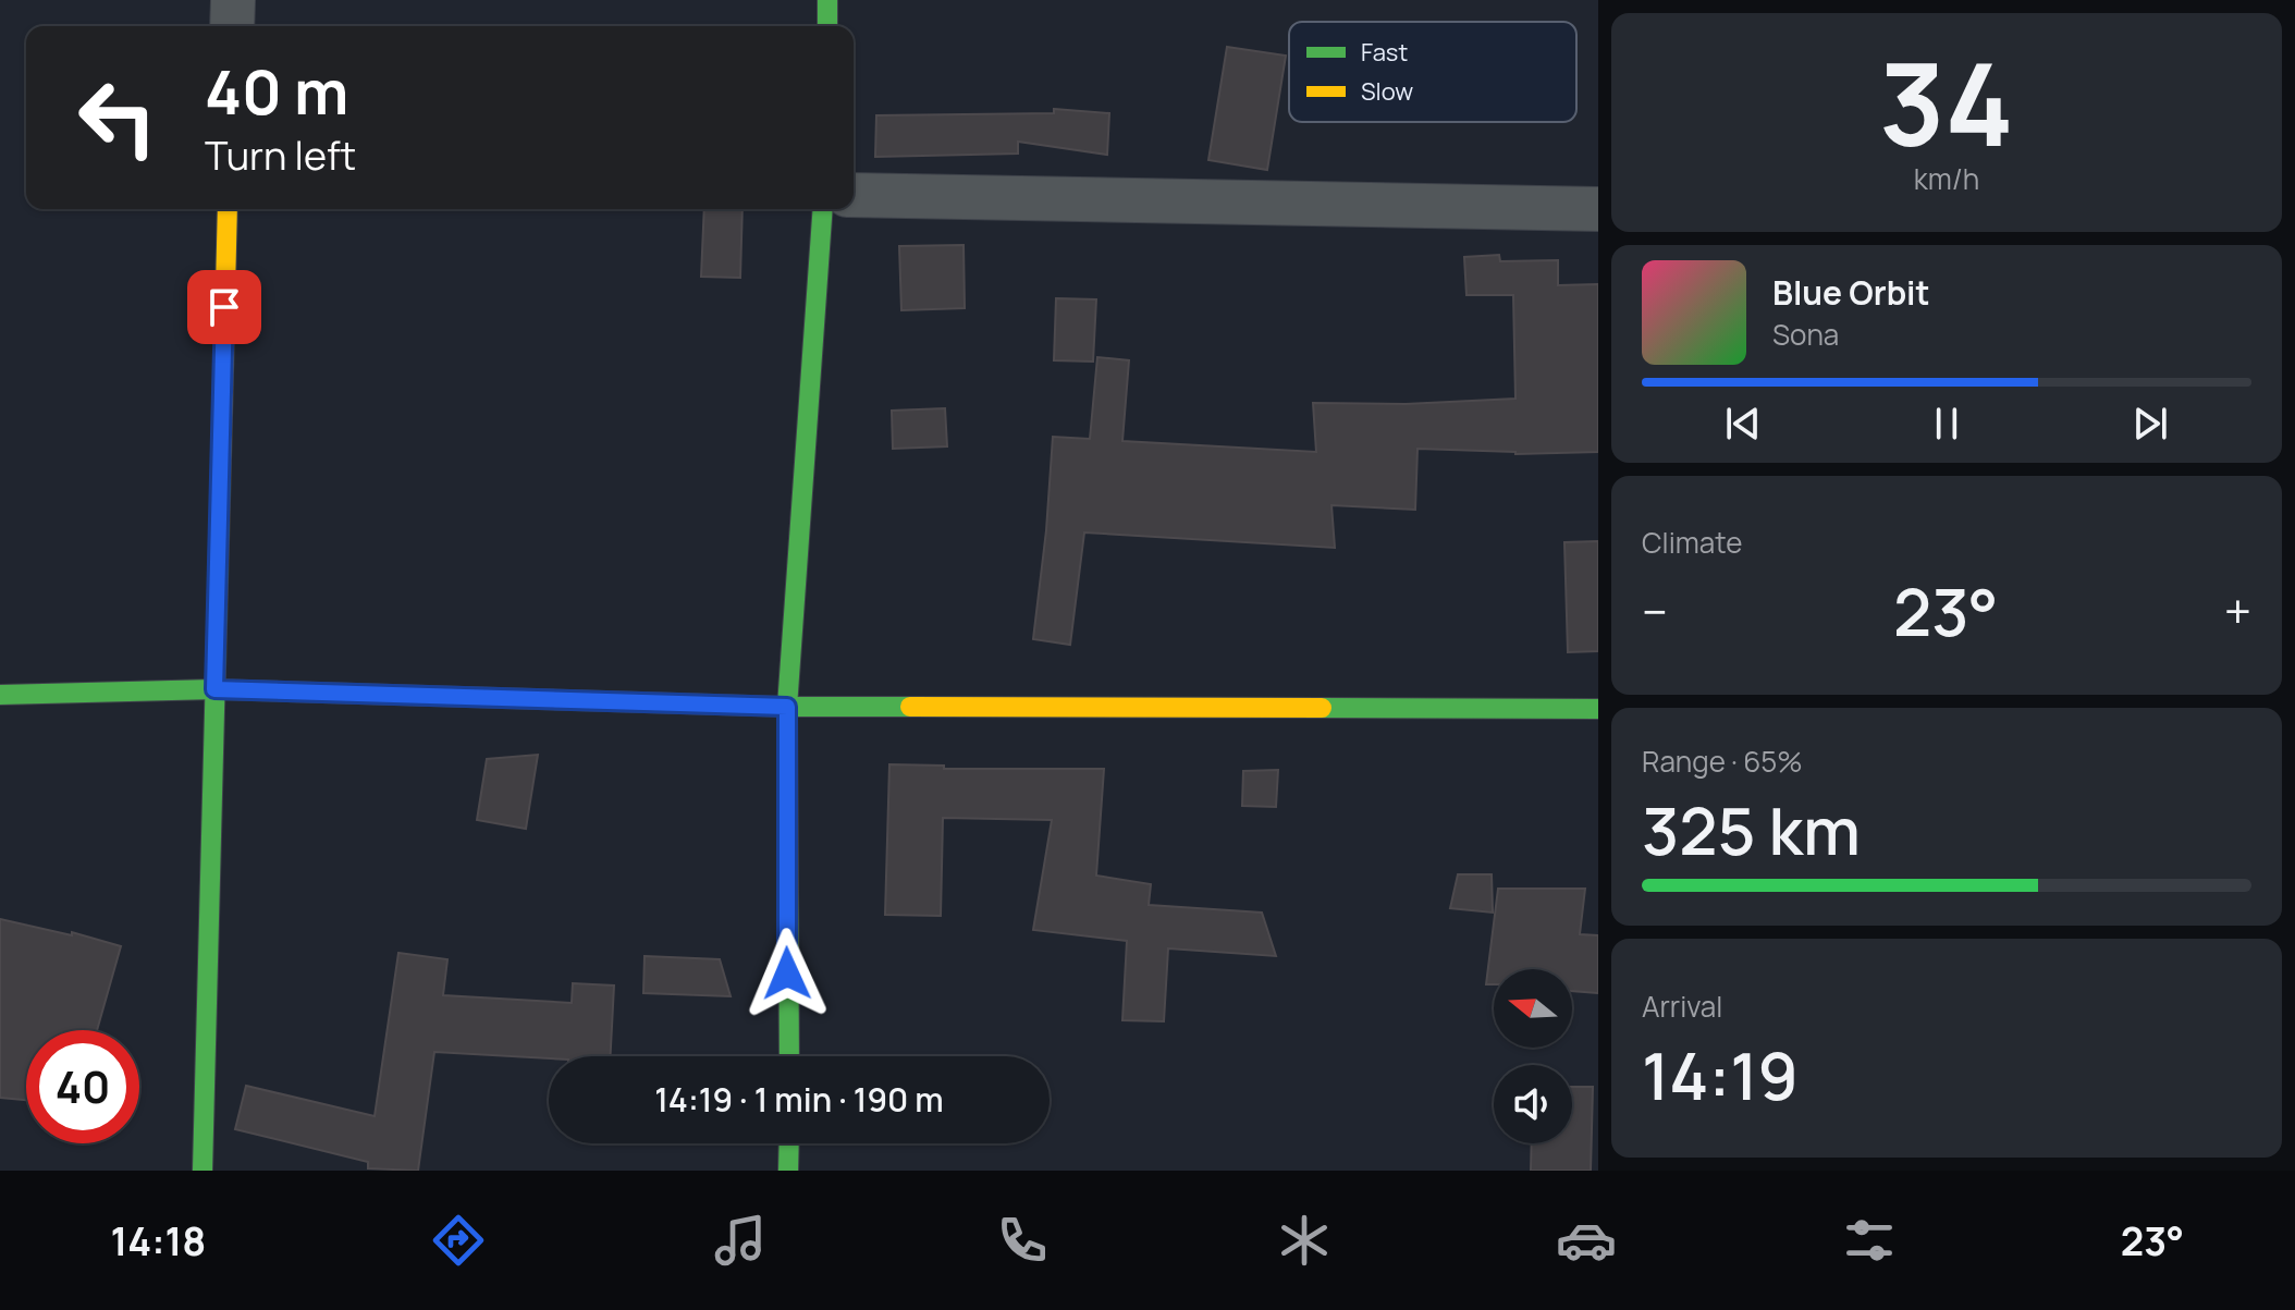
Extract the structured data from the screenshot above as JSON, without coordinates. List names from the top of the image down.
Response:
{
  "legend": ["Fast", "Slow"],
  "north": "left",
  "page": {
    "tile": [
      ["34", "km/h"],
      "Climate",
      ["Range · 65%", "325 km"],
      ["Arrival", "14:19"]
    ],
    "turn": ["40 m", "Turn left"],
    "song": ["Blue Orbit", "Sona"],
    "heat": ["−", "23°", "+"],
    "limit": "40",
    "trip": "14:19 · 1 min · 190 m",
    "tabs": ["14:18", "23°"]
  }
}
